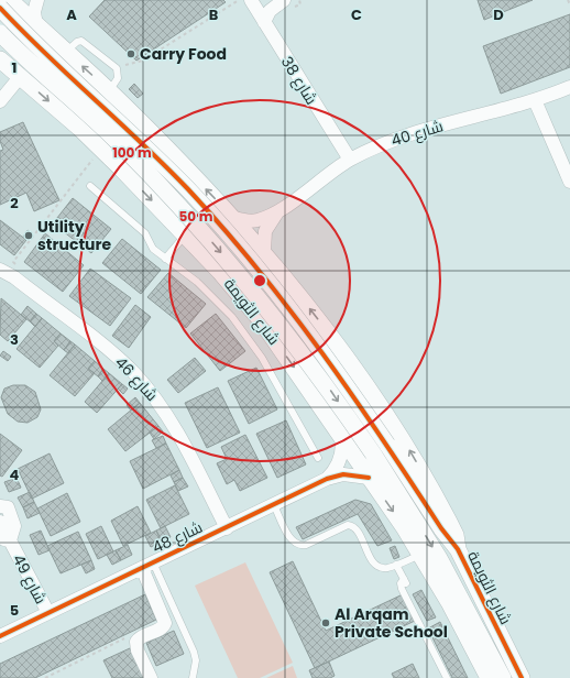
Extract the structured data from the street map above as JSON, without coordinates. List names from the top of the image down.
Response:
{
  "streets": {
    "street": [
      "شارع 38",
      "شارع 40",
      "شارع الثويمة",
      "شارع 46",
      "شارع 48",
      "شارع 49"
    ]
  },
  "crossings": [
    ["شارع 38", "شارع 40"],
    ["شارع 40", "شارع الثويمة"],
    ["شارع الثويمة", "شارع 48"],
    ["شارع 46", "شارع 48"],
    ["شارع 48", "شارع 49"]
  ],
  "places": ["Carry Food", "Utility structure", "Al Arqam Private School"],
  "grid": {
    "columns": [
      "A",
      "B",
      "C",
      "D"
    ],
    "rows": [
      "1",
      "2",
      "3",
      "4",
      "5"
    ]
  },
  "rings": ["100 m", "50 m"]
}
